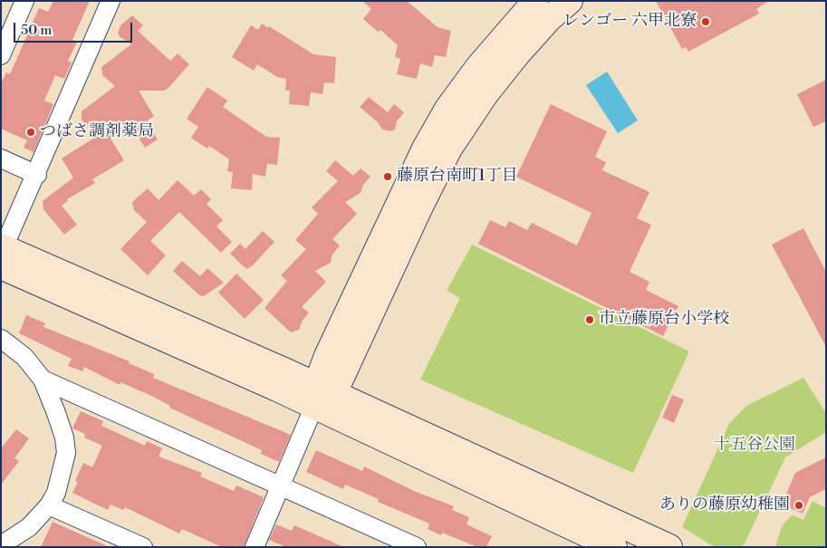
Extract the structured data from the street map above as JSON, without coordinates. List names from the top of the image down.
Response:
{
  "parks": ["十五谷公園"],
  "places": [
    "レンゴー 六甲北寮",
    "つばさ調剤薬局",
    "藤原台南町1丁目",
    "市立藤原台小学校",
    "ありの藤原幼稚園"
  ],
  "scale_bar": "50 m"
}
